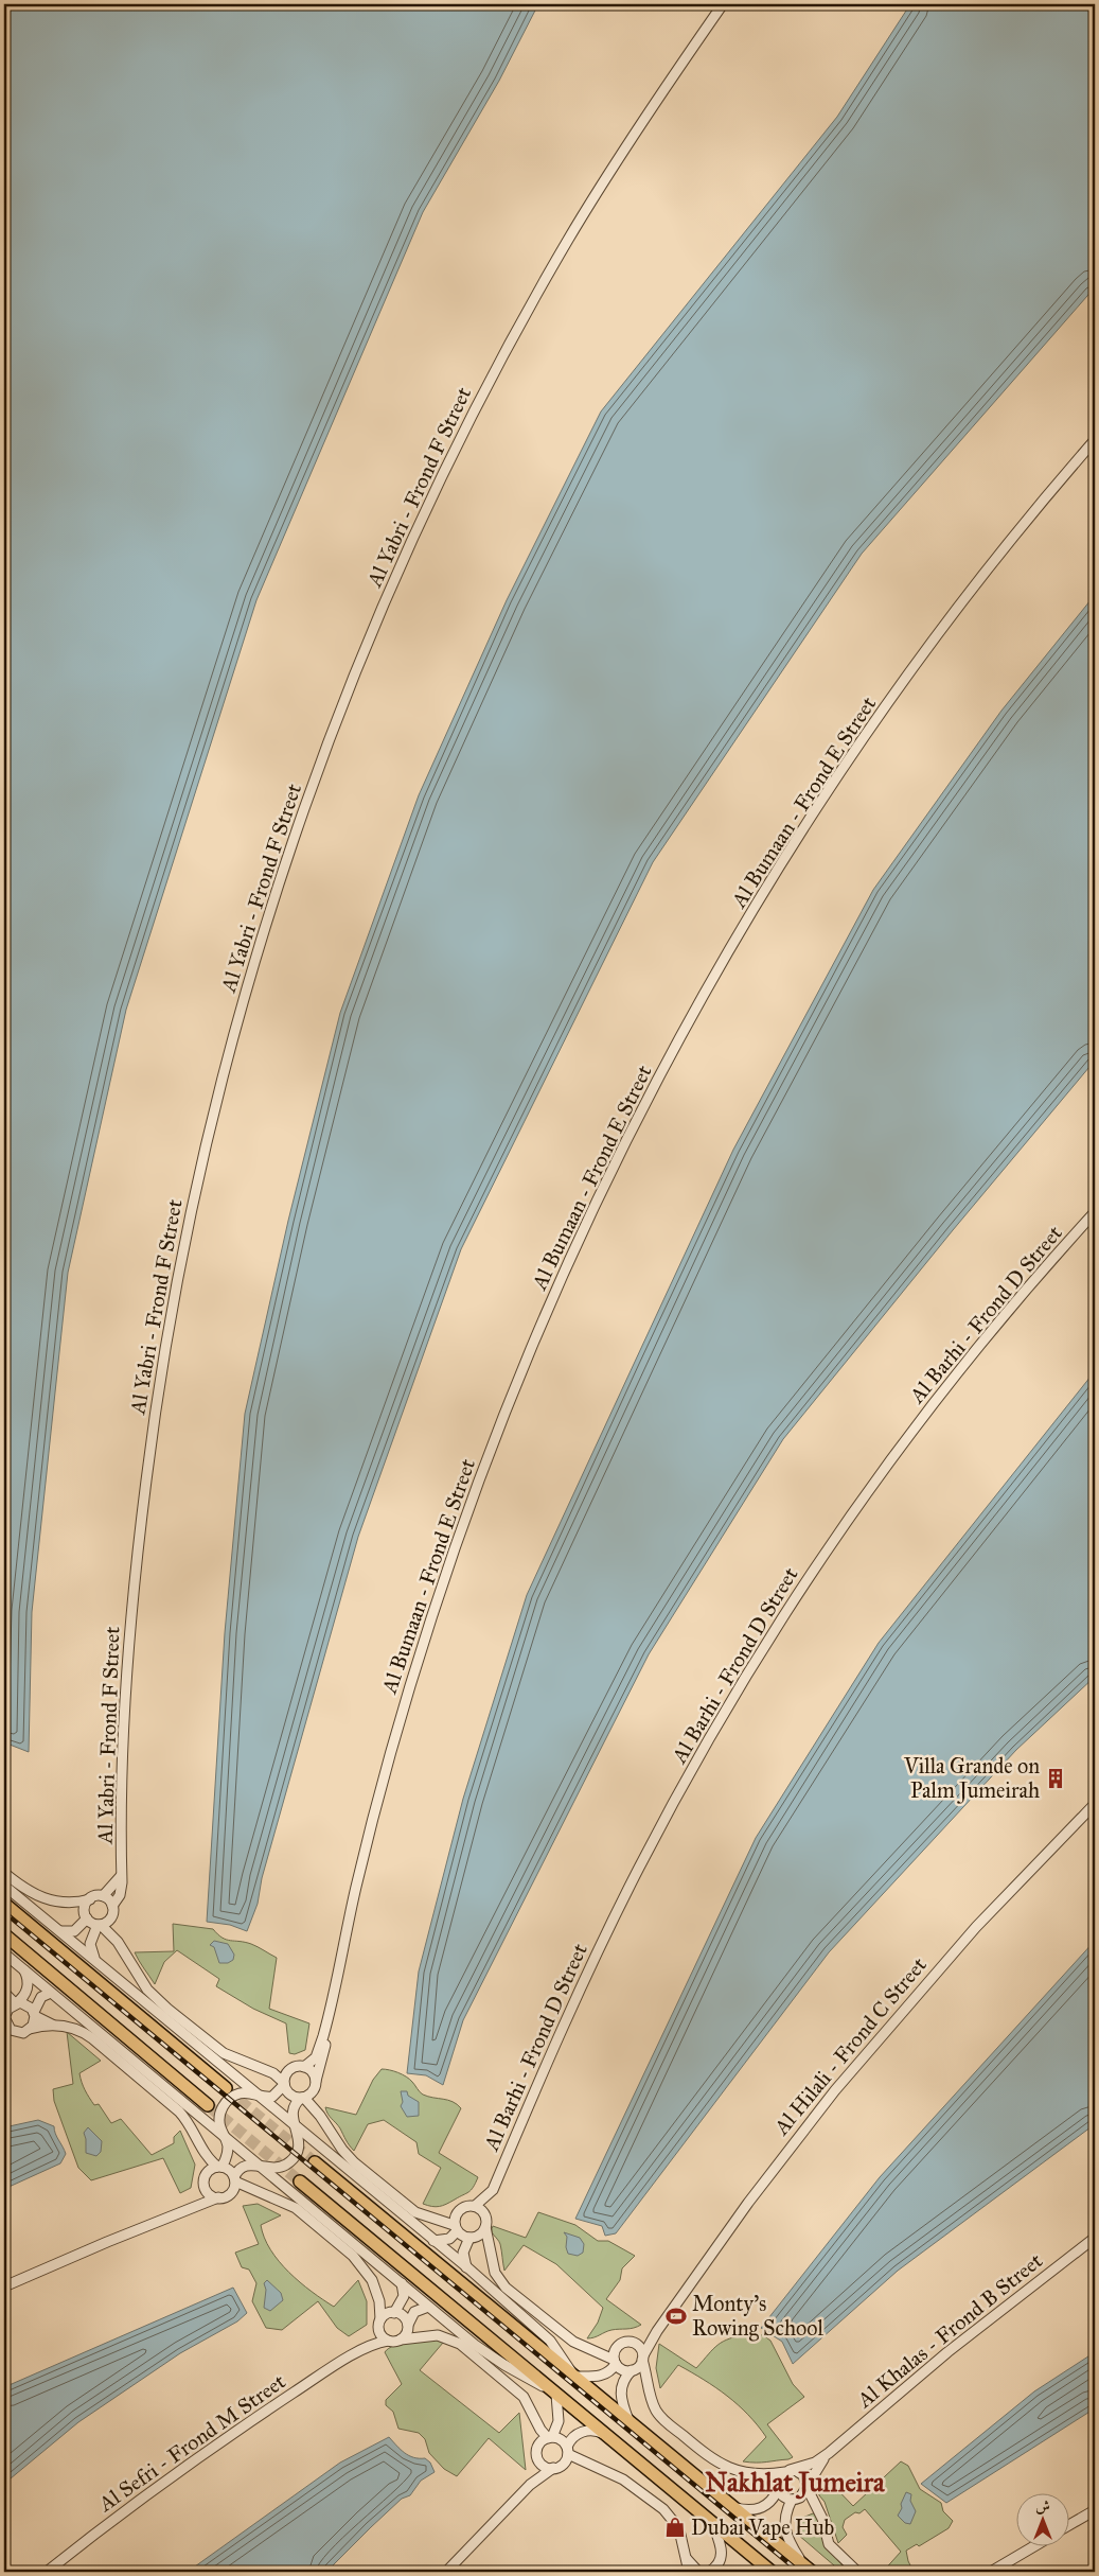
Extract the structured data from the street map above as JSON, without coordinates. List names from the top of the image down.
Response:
{
  "streets": {
    "street": [
      "Al Yabri - Frond F Street",
      "Al Bumaan - Frond E Street",
      "Al Barhi - Frond D Street",
      "Al Hilali - Frond C Street",
      "Al Khalas - Frond B Street",
      "Al Sefri - Frond M Street"
    ]
  },
  "districts": ["Nakhlat Jumeira"],
  "places": {
    "building": ["Villa Grande on Palm Jumeirah"],
    "sports": ["Monty's Rowing School"],
    "shop": ["Dubai Vape Hub"]
  },
  "north": "top"
}
